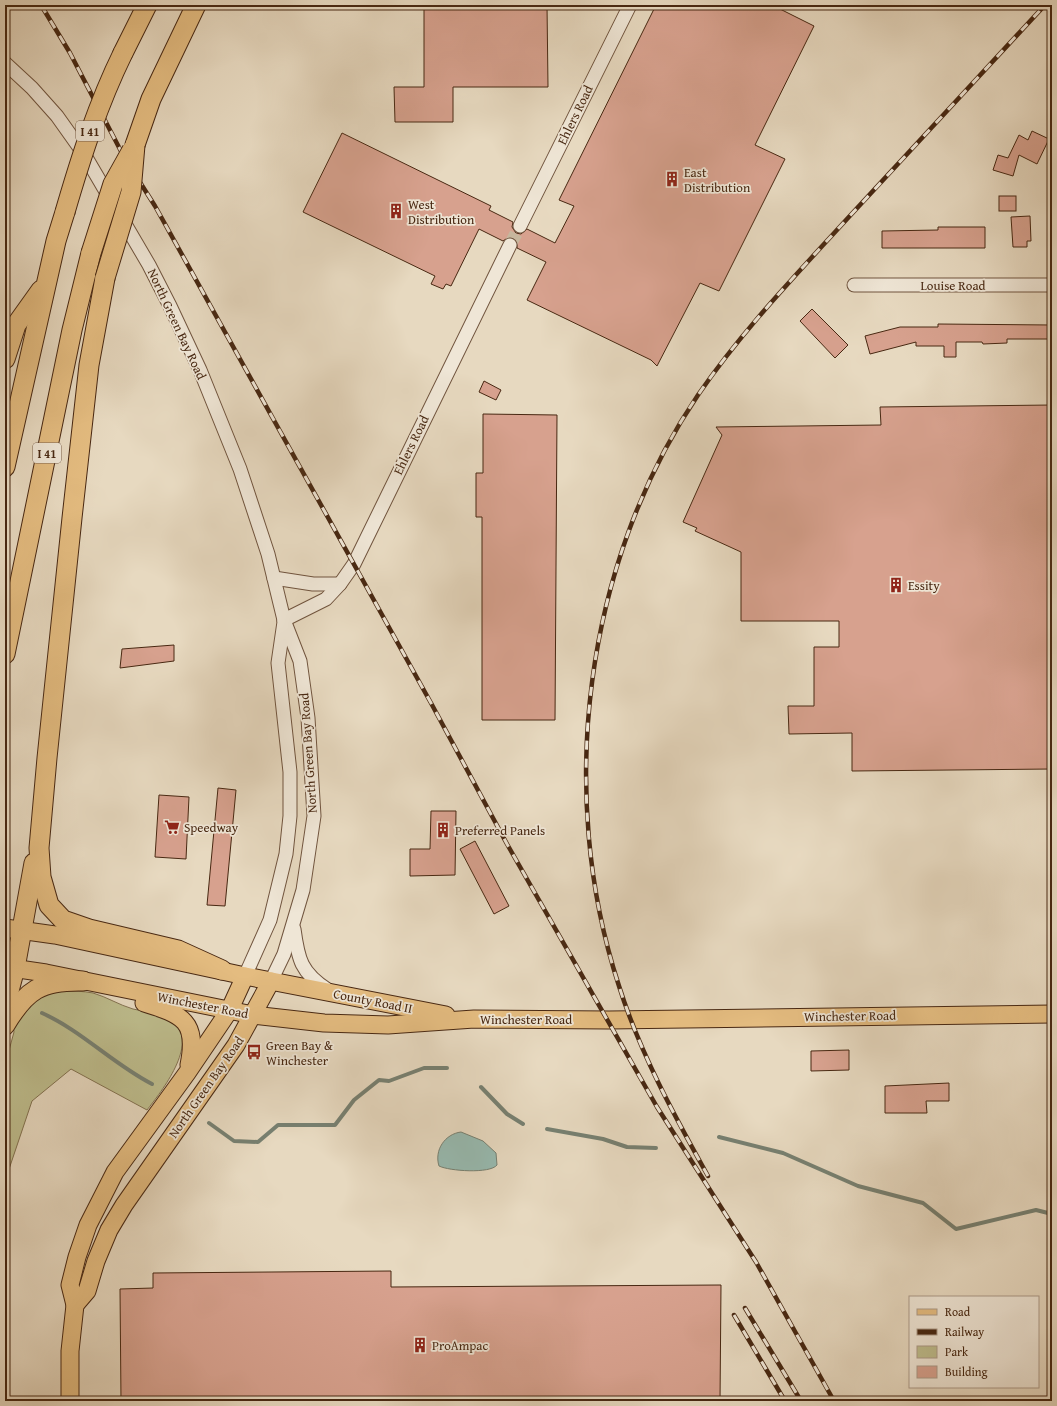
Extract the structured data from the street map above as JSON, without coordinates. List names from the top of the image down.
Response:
{
  "streets": {
    "highway": ["I 41"],
    "main road": ["North Green Bay Road", "County Road II", "Winchester Road"],
    "street": ["Ehlers Road", "Louise Road"]
  },
  "crossings": [
    ["Ehlers Road", "North Green Bay Road"],
    ["North Green Bay Road", "County Road II"],
    ["North Green Bay Road", "Winchester Road"],
    ["County Road II", "Winchester Road"]
  ],
  "places": {
    "building": [
      "East Distribution",
      "West Distribution",
      "Essity",
      "Preferred Panels",
      "ProAmpac"
    ],
    "supermarket": ["Speedway"],
    "bus stop": ["Green Bay & Winchester"]
  },
  "legend": [
    "Road",
    "Railway",
    "Park",
    "Building"
  ]
}
